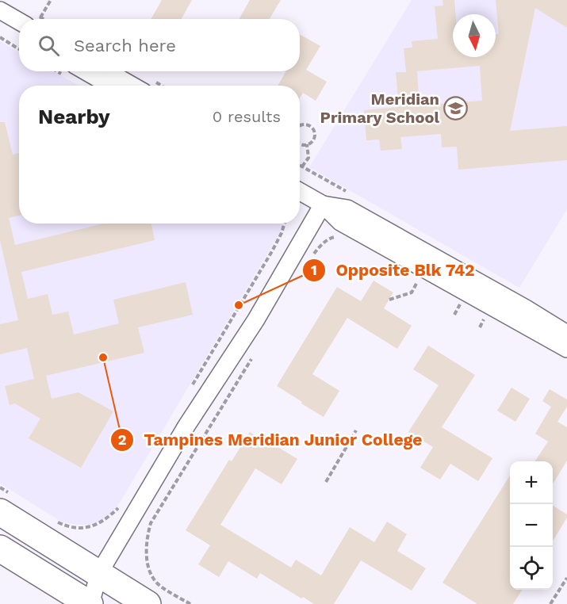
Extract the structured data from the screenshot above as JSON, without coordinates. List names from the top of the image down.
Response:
{
  "places": {
    "school or university": ["Meridian Primary School"],
    "other": ["Opposite Blk 742", "Tampines Meridian Junior College"]
  },
  "north": "bottom",
  "page": {
    "search": "Search here",
    "heading": ["Nearby", "0 results"],
    "map_buttons": ["+", "−"]
  }
}
